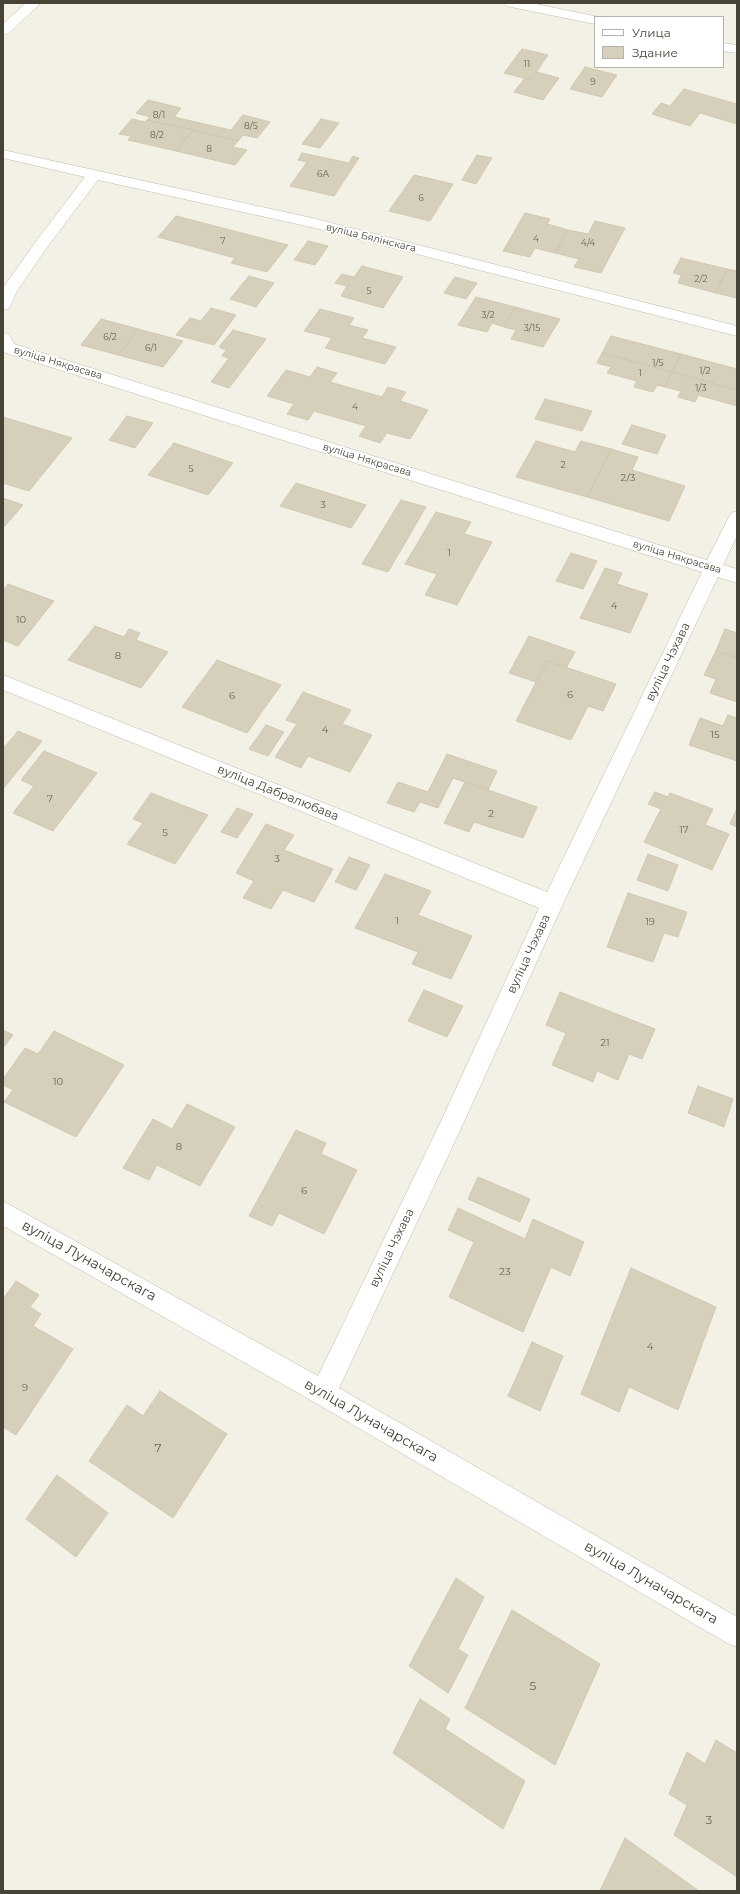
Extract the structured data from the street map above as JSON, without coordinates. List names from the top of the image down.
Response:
{
  "streets": {
    "street": [
      "вуліца Бялінскага",
      "вуліца Някрасава",
      "вуліца Чэхава",
      "вуліца Дабралюбава",
      "вуліца Луначарскага"
    ]
  },
  "crossings": [
    ["вуліца Някрасава", "вуліца Чэхава"],
    ["вуліца Чэхава", "вуліца Дабралюбава"],
    ["вуліца Чэхава", "вуліца Луначарскага"]
  ],
  "house_numbers": [
    "11",
    "9",
    "8/1",
    "8/5",
    "8/2",
    "8",
    "6А",
    "6",
    "4",
    "7",
    "4/4",
    "2/2",
    "5",
    "3/2",
    "3/15",
    "6/2",
    "6/1",
    "1/5",
    "1/2",
    "1",
    "1/3",
    "4",
    "2",
    "5",
    "2/3",
    "3",
    "1",
    "4",
    "10",
    "8",
    "6",
    "6",
    "4",
    "15",
    "7",
    "2",
    "17",
    "5",
    "3",
    "1",
    "19",
    "21",
    "10",
    "8",
    "6",
    "23",
    "4",
    "9",
    "7",
    "5",
    "3"
  ],
  "legend": ["Улица", "Здание"]
}
